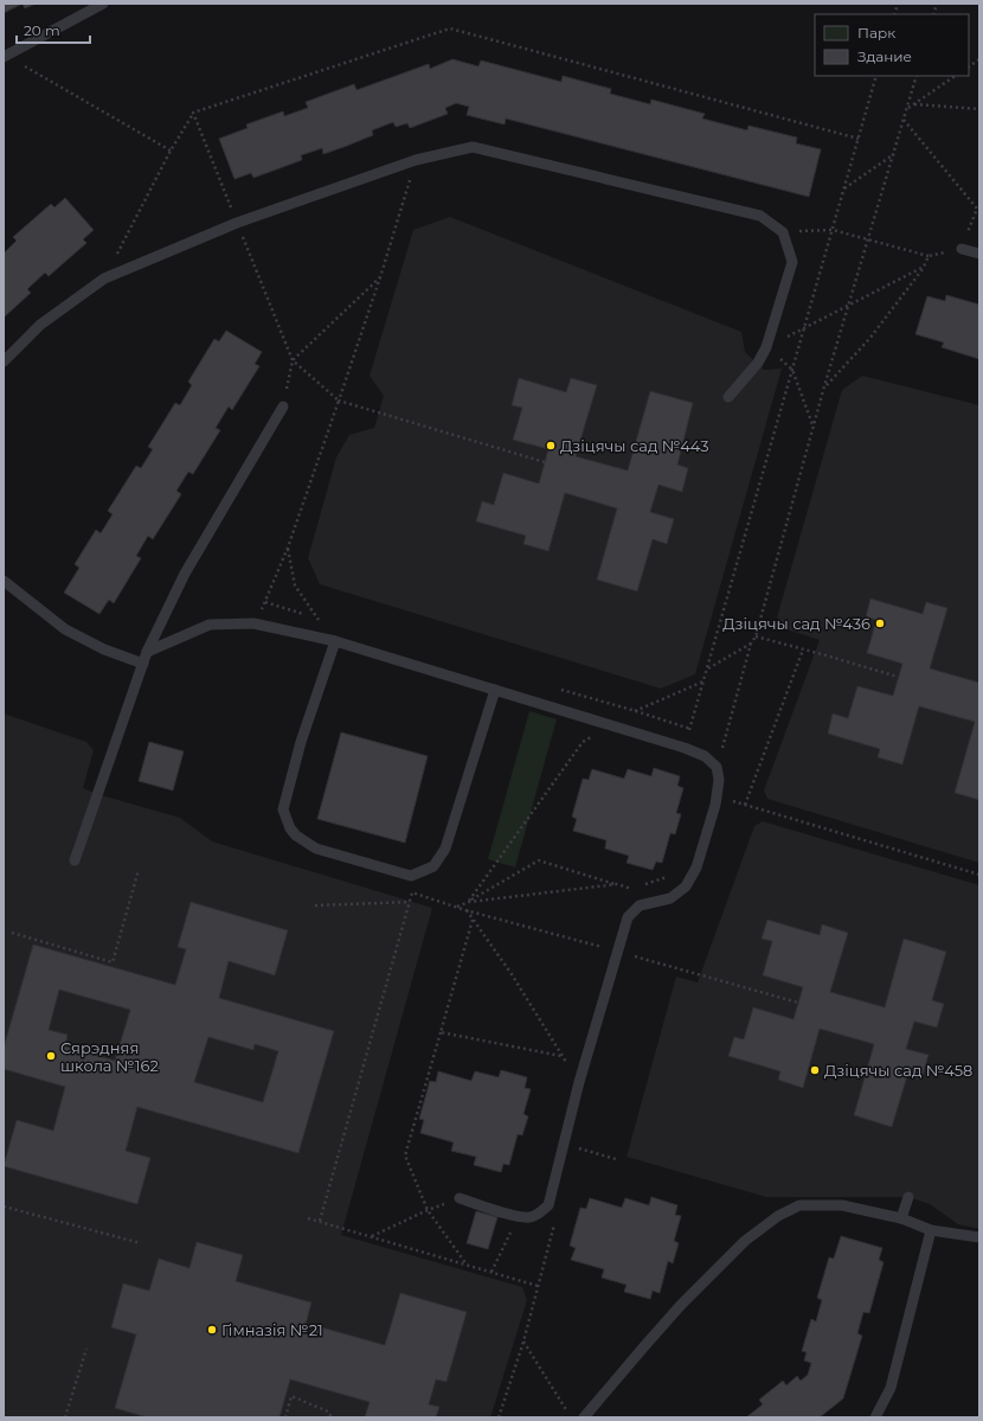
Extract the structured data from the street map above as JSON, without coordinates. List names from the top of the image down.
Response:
{
  "places": [
    "Дзіцячы сад №443",
    "Дзіцячы сад №436",
    "Сярэдняя школа №162",
    "Дзіцячы сад №458",
    "Гімназія №21"
  ],
  "legend": ["Парк", "Здание"],
  "scale_bar": "20 m"
}
